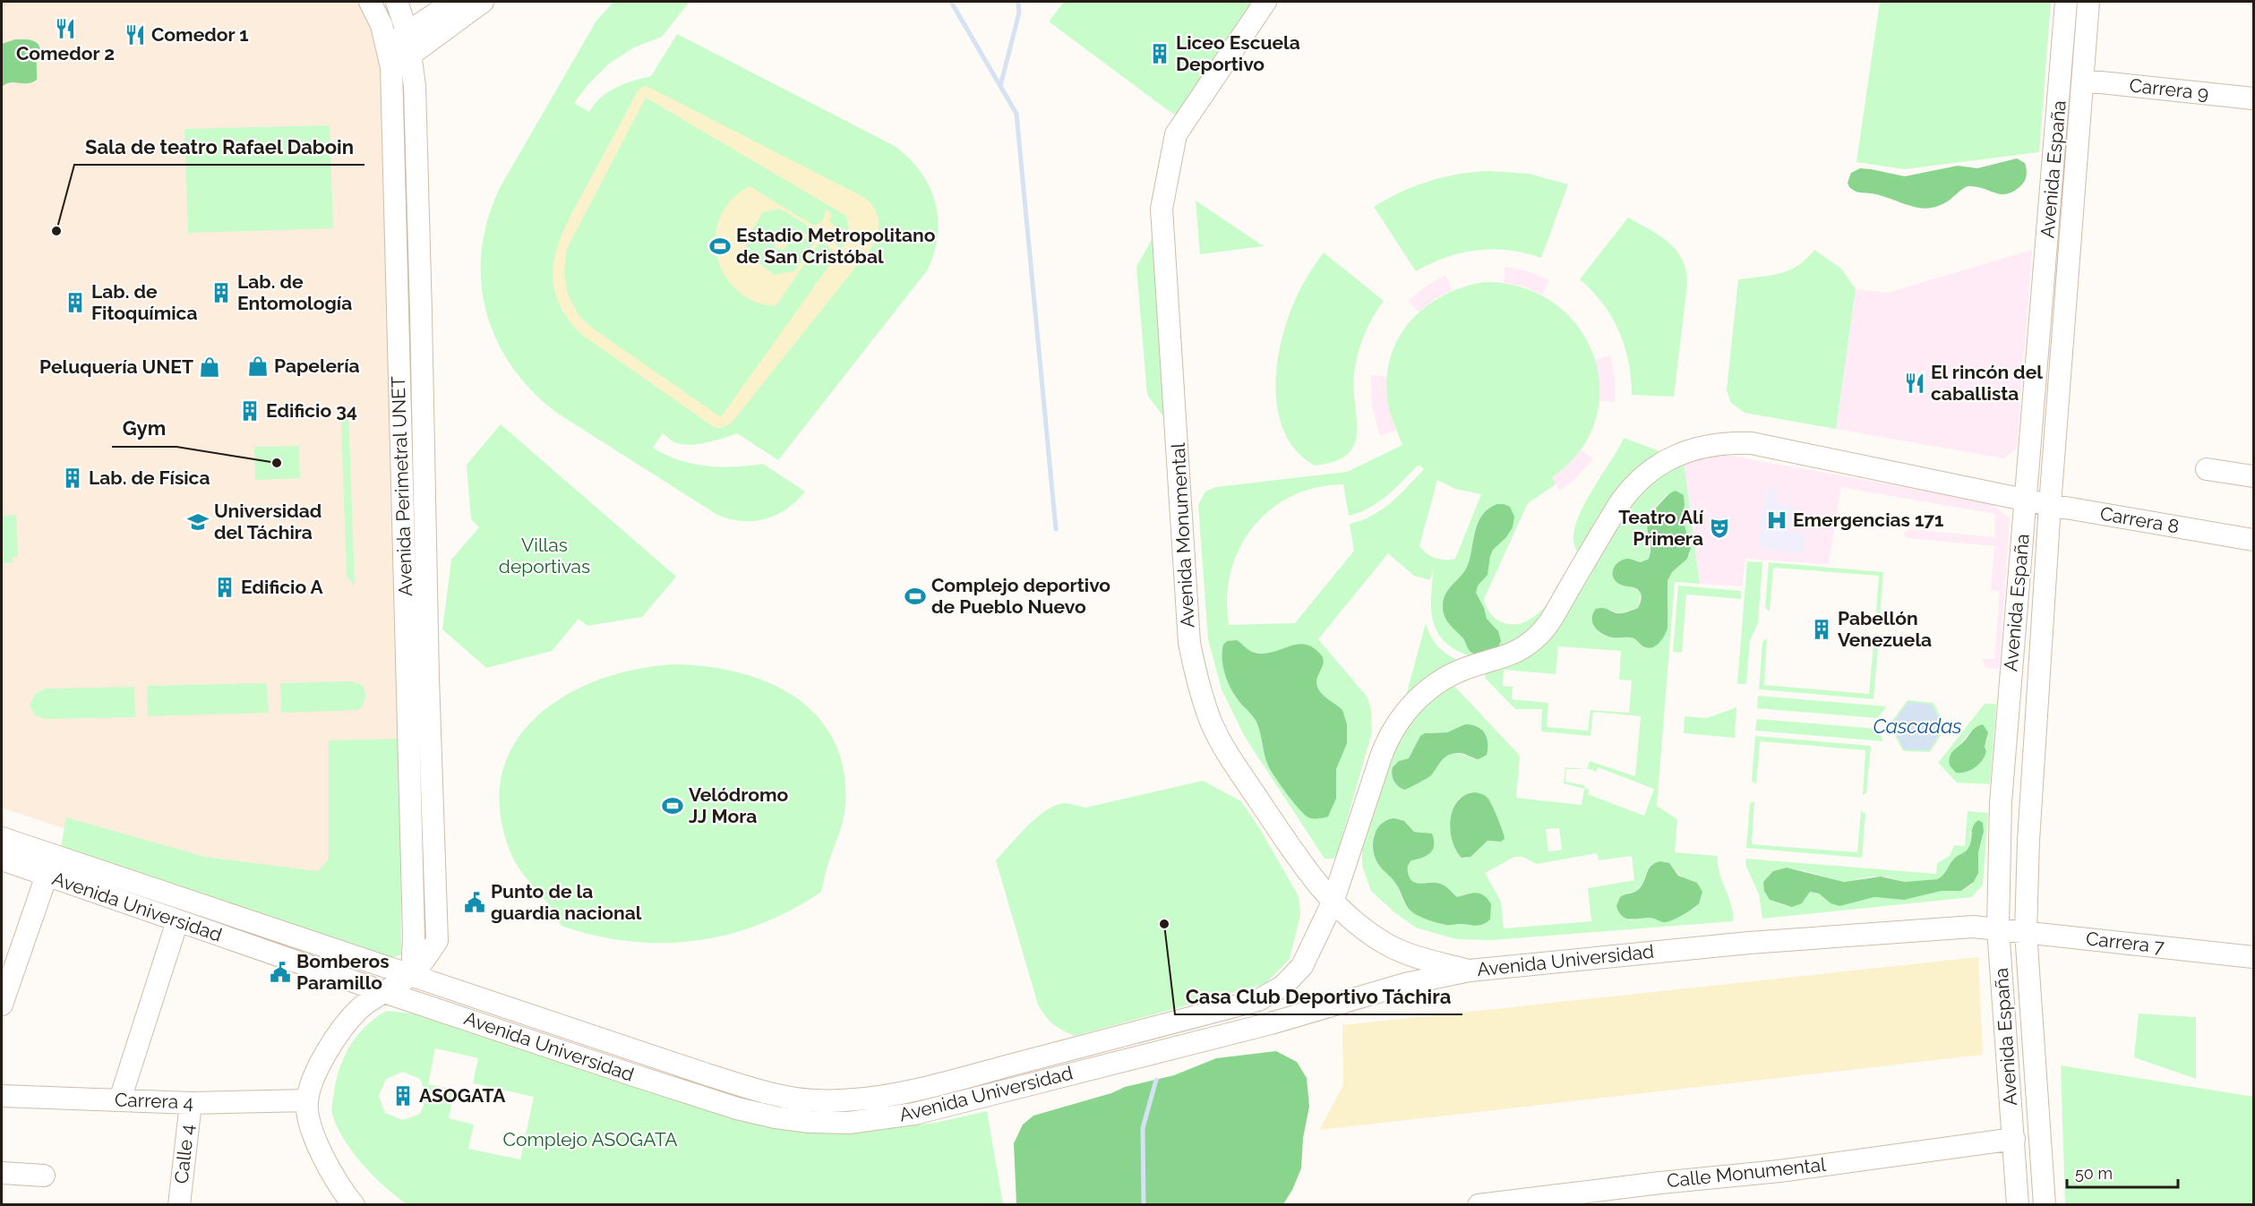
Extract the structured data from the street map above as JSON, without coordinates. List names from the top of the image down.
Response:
{
  "streets": {
    "street": [
      "Carrera 9",
      "Avenida España",
      "Avenida Perimetral UNET",
      "Carrera 8",
      "Avenida Monumental",
      "Avenida Universidad",
      "Carrera 7",
      "Carrera 4",
      "Calle 4",
      "Calle Monumental"
    ]
  },
  "crossings": [
    ["Carrera 9", "Avenida España"],
    ["Avenida España", "Carrera 8"],
    ["Avenida España", "Avenida Universidad"],
    ["Avenida España", "Carrera 7"],
    ["Avenida España", "Calle Monumental"],
    ["Carrera 8", "Avenida Universidad"],
    ["Avenida Monumental", "Avenida Universidad"],
    ["Avenida Universidad", "Carrera 7"],
    ["Carrera 4", "Calle 4"]
  ],
  "water": ["Cascadas"],
  "parks": ["Villas deportivas", "Complejo ASOGATA"],
  "places": {
    "restaurant": ["Comedor 2", "Comedor 1", "El rincón del caballista"],
    "building": [
      "Liceo Escuela Deportivo",
      "Lab. de Entomología",
      "Lab. de Fitoquímica",
      "Edificio 34",
      "Lab. de Física",
      "Edificio A",
      "Pabellón Venezuela",
      "ASOGATA"
    ],
    "other": ["Sala de teatro Rafael Daboin", "Gym", "Casa Club Deportivo Táchira"],
    "sports": ["Estadio Metropolitano de San Cristóbal", "Complejo deportivo de Pueblo Nuevo", "Velódromo JJ Mora"],
    "shop": ["Papelería", "Peluquería UNET"],
    "hospital": ["Emergencias 171"],
    "school or university": ["Universidad del Táchira"],
    "theatre": ["Teatro Alí Primera"],
    "public building": ["Punto de la guardia nacional", "Bomberos Paramillo"]
  },
  "scale_bar": "50 m"
}
